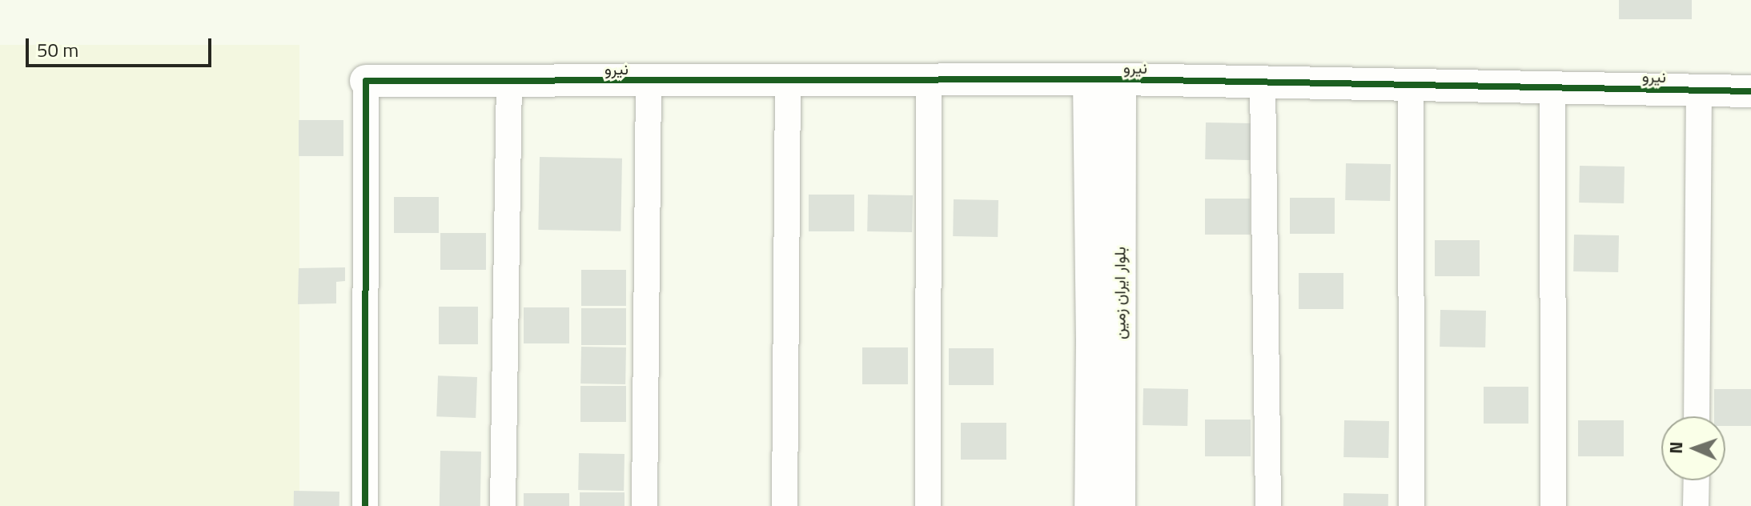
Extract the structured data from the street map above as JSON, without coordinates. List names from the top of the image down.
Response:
{
  "streets": {
    "street": ["نیرو", "بلوار ایران زمین"]
  },
  "crossings": [
    ["نیرو", "بلوار ایران زمین"]
  ],
  "scale_bar": "50 m",
  "north": "left"
}
